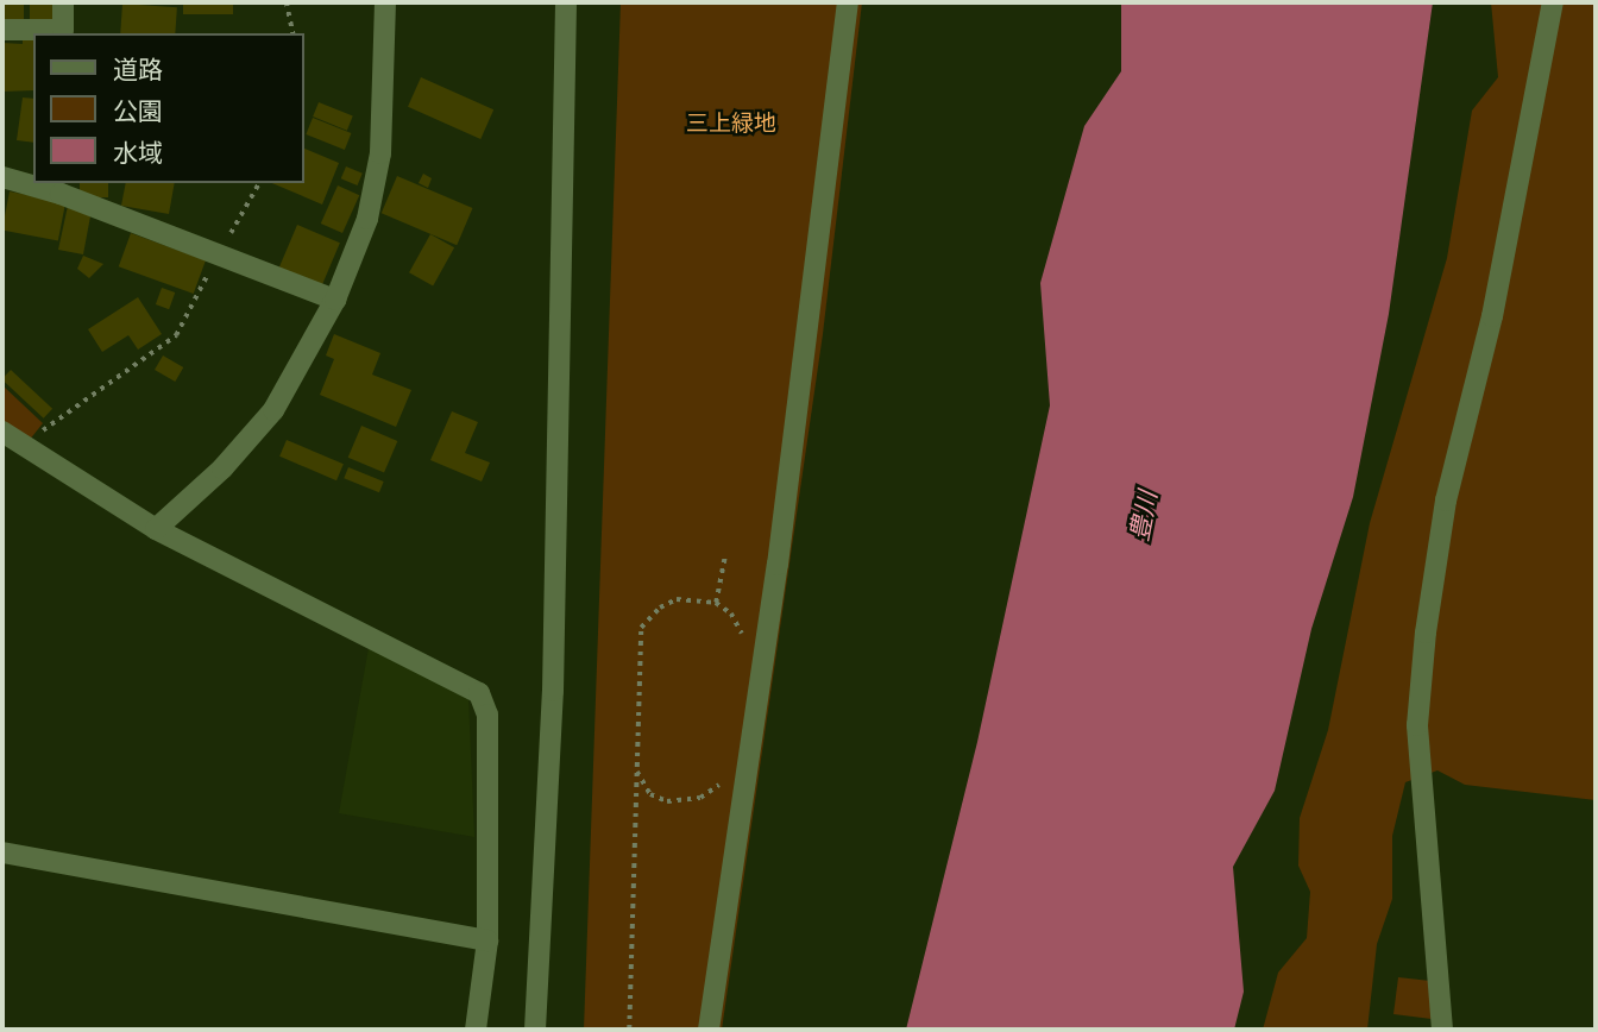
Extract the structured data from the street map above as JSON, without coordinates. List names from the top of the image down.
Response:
{
  "water": ["豊川"],
  "parks": ["三上緑地"],
  "legend": ["道路", "公園", "水域"]
}
